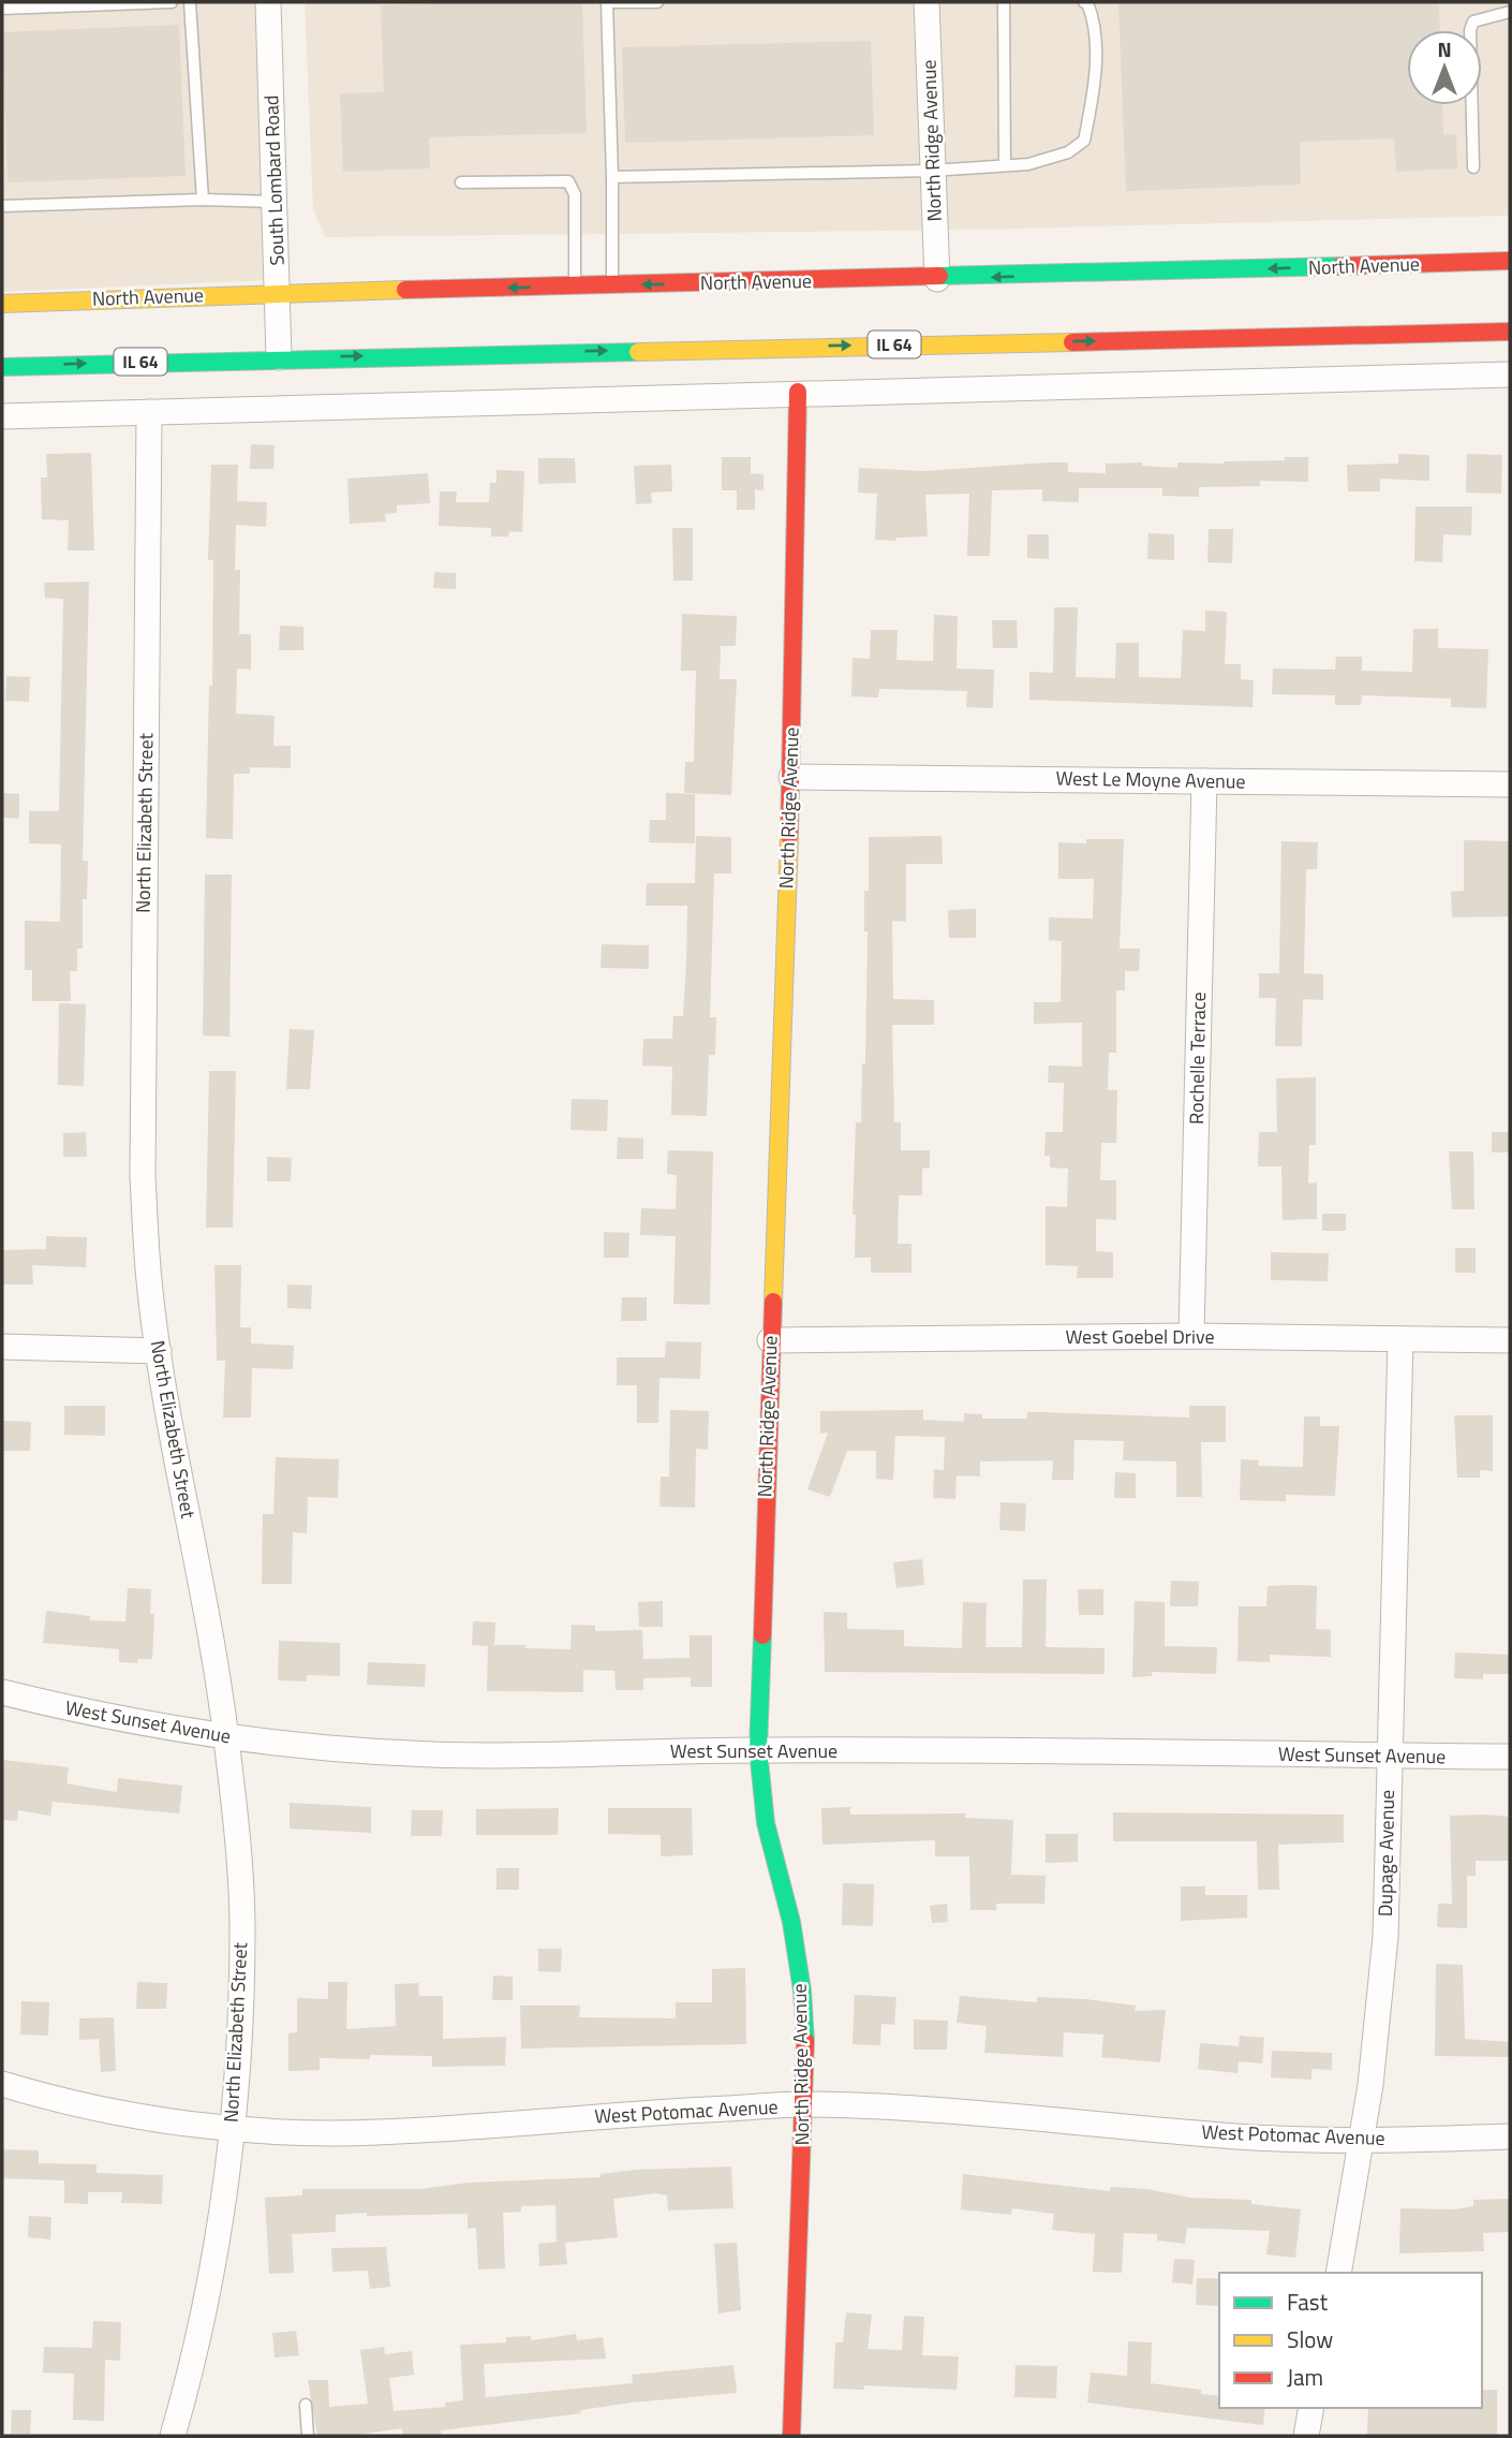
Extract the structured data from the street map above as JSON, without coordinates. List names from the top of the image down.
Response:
{
  "streets": {
    "main road": ["North Ridge Avenue", "North Avenue", "IL 64"],
    "street": [
      "South Lombard Road",
      "West Le Moyne Avenue",
      "North Elizabeth Street",
      "Rochelle Terrace",
      "West Goebel Drive",
      "West Sunset Avenue",
      "Dupage Avenue",
      "West Potomac Avenue"
    ]
  },
  "crossings": [
    ["North Ridge Avenue", "North Avenue"],
    ["North Ridge Avenue", "West Le Moyne Avenue"],
    ["North Ridge Avenue", "West Goebel Drive"],
    ["North Ridge Avenue", "West Sunset Avenue"],
    ["North Ridge Avenue", "West Potomac Avenue"],
    ["South Lombard Road", "North Avenue"],
    ["South Lombard Road", "IL 64"],
    ["West Le Moyne Avenue", "Rochelle Terrace"],
    ["North Elizabeth Street", "West Sunset Avenue"],
    ["North Elizabeth Street", "West Potomac Avenue"],
    ["Rochelle Terrace", "West Goebel Drive"],
    ["West Goebel Drive", "Dupage Avenue"],
    ["West Sunset Avenue", "Dupage Avenue"],
    ["Dupage Avenue", "West Potomac Avenue"]
  ],
  "legend": ["Fast", "Slow", "Jam"],
  "north": "top"
}
